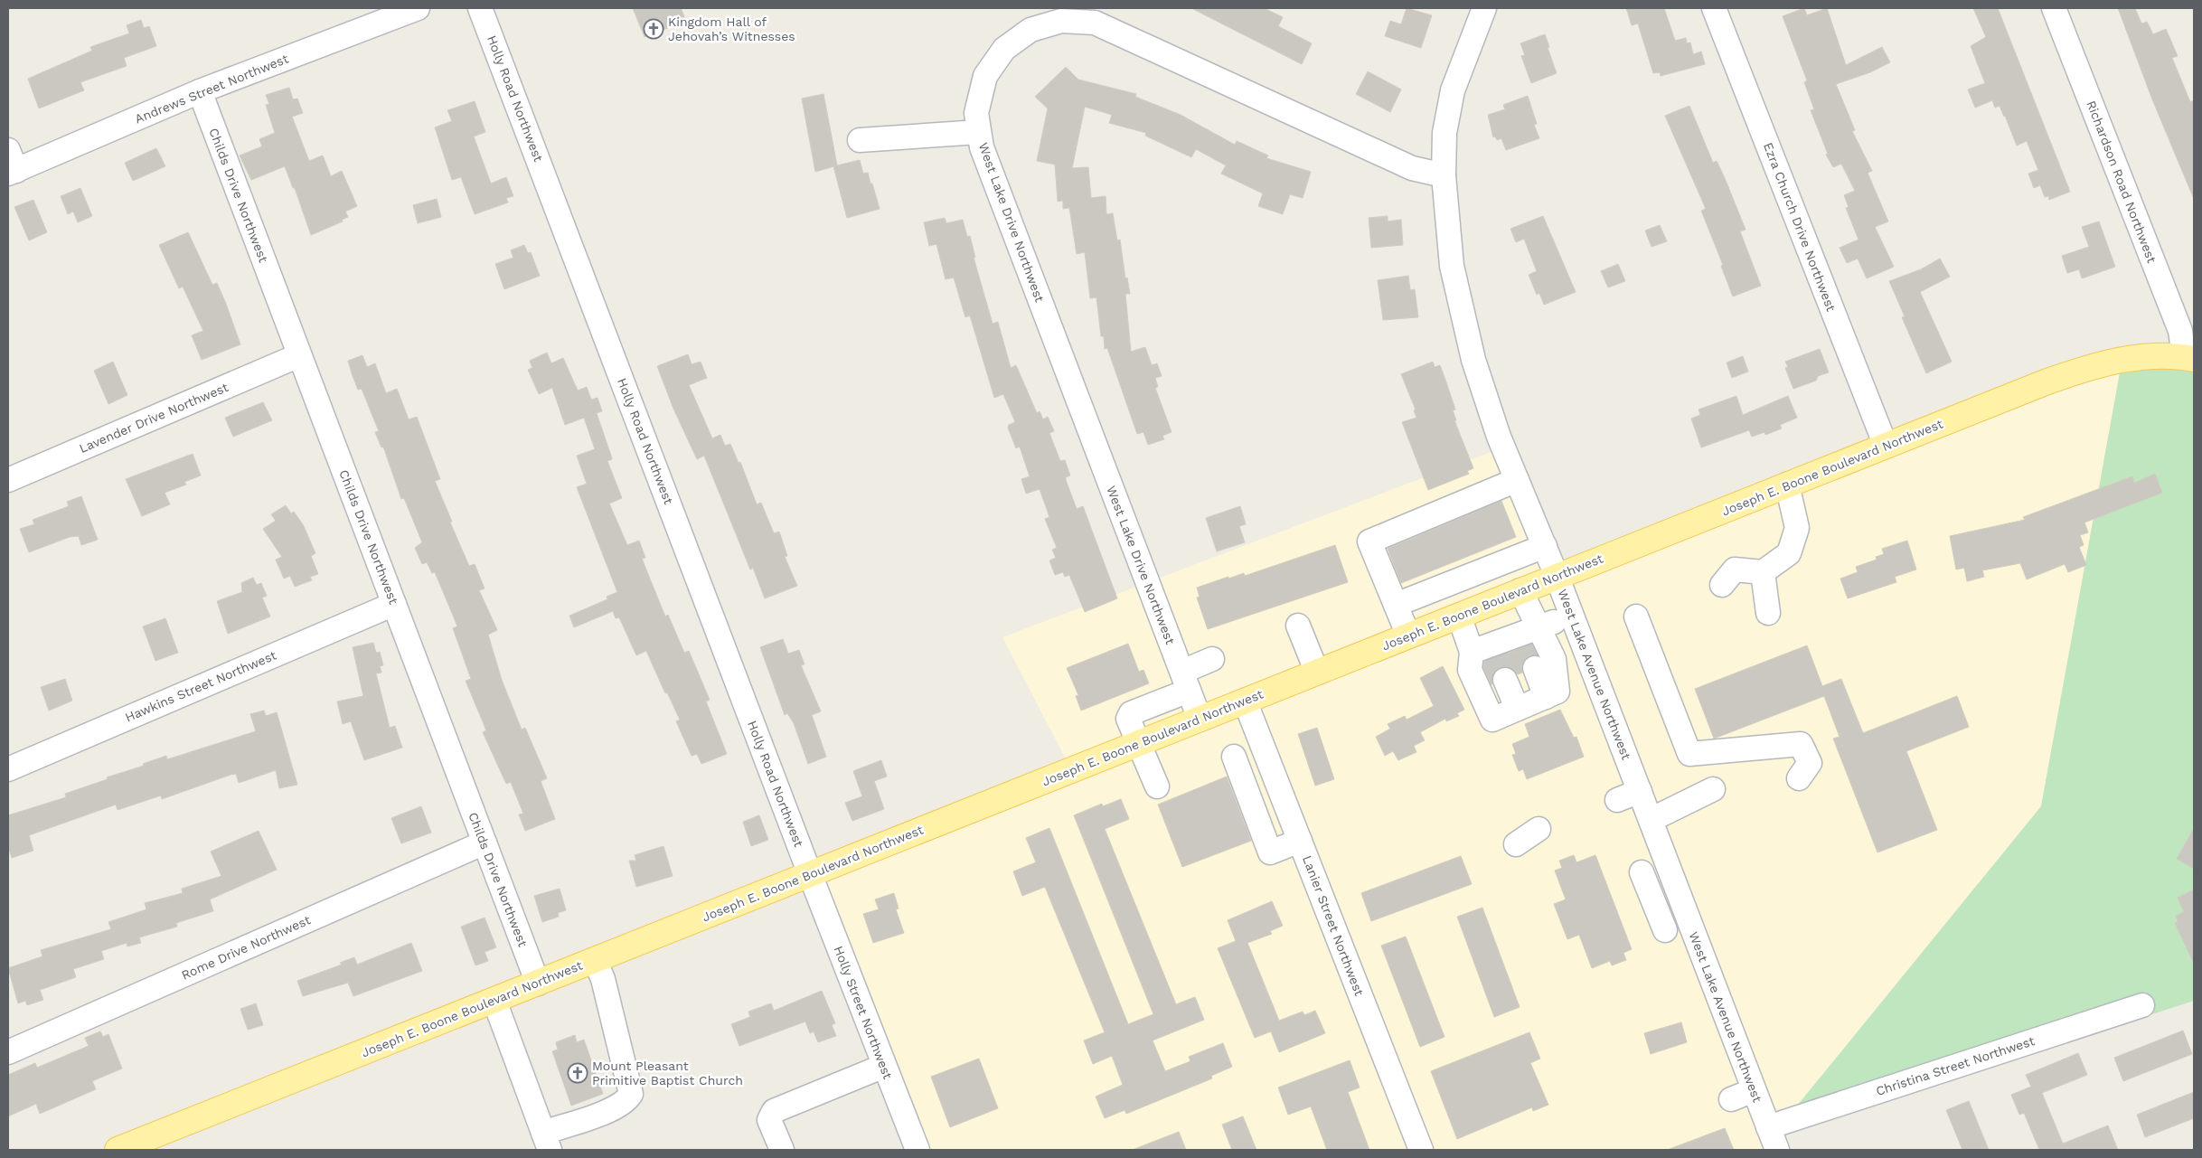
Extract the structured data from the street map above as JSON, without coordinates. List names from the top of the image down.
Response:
{
  "streets": {
    "main road": ["Joseph E. Boone Boulevard Northwest"],
    "street": [
      "Andrews Street Northwest",
      "Holly Road Northwest",
      "Richardson Road Northwest",
      "Childs Drive Northwest",
      "West Lake Drive Northwest",
      "Ezra Church Drive Northwest",
      "Lavender Drive Northwest",
      "West Lake Avenue Northwest",
      "Hawkins Street Northwest",
      "Lanier Street Northwest",
      "Rome Drive Northwest",
      "Holly Street Northwest",
      "Christina Street Northwest"
    ]
  },
  "crossings": [
    ["Andrews Street Northwest", "Childs Drive Northwest"],
    ["Holly Road Northwest", "Joseph E. Boone Boulevard Northwest"],
    ["Holly Road Northwest", "Holly Street Northwest"],
    ["Richardson Road Northwest", "Joseph E. Boone Boulevard Northwest"],
    ["Childs Drive Northwest", "Lavender Drive Northwest"],
    ["Childs Drive Northwest", "Joseph E. Boone Boulevard Northwest"],
    ["Childs Drive Northwest", "Hawkins Street Northwest"],
    ["Childs Drive Northwest", "Rome Drive Northwest"],
    ["West Lake Drive Northwest", "Joseph E. Boone Boulevard Northwest"],
    ["West Lake Drive Northwest", "West Lake Avenue Northwest"],
    ["Ezra Church Drive Northwest", "Joseph E. Boone Boulevard Northwest"],
    ["Joseph E. Boone Boulevard Northwest", "West Lake Avenue Northwest"],
    ["Joseph E. Boone Boulevard Northwest", "Lanier Street Northwest"],
    ["Joseph E. Boone Boulevard Northwest", "Holly Street Northwest"],
    ["West Lake Avenue Northwest", "Christina Street Northwest"]
  ],
  "places": {
    "church": ["Kingdom Hall of Jehovah’s Witnesses", "Mount Pleasant Primitive Baptist Church"]
  }
}
